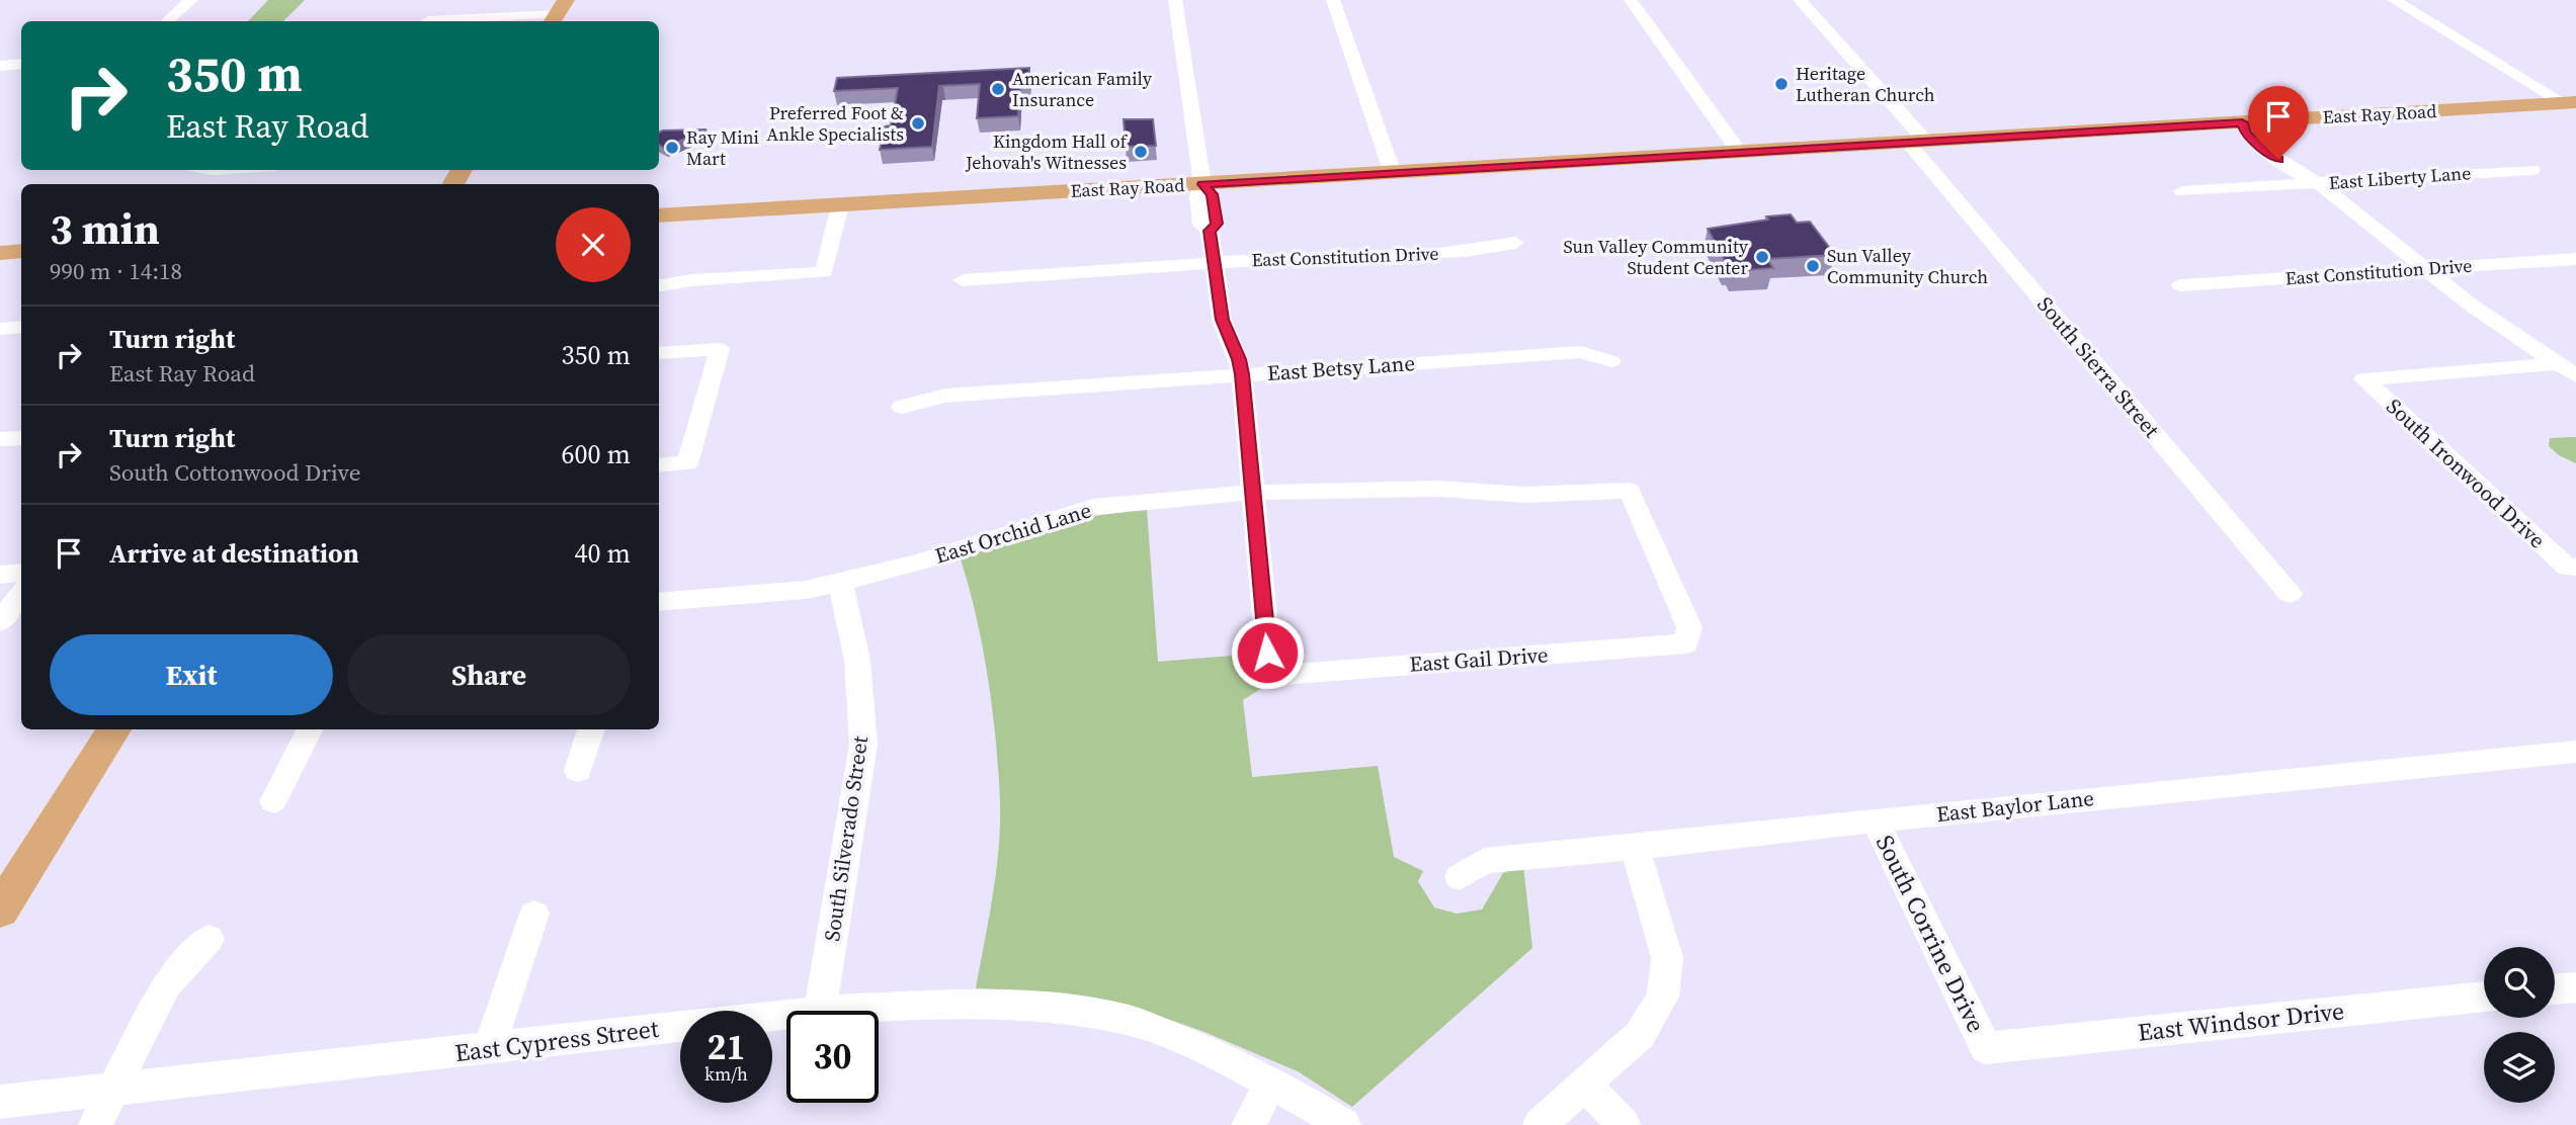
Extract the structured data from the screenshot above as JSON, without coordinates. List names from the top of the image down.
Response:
{
  "streets": {
    "main road": ["East Ray Road"],
    "street": [
      "East Liberty Lane",
      "East Constitution Drive",
      "South Sierra Street",
      "East Betsy Lane",
      "South Ironwood Drive",
      "East Orchid Lane",
      "East Gail Drive",
      "East Baylor Lane",
      "South Silverado Street",
      "South Corrine Drive",
      "East Windsor Drive",
      "East Cypress Street"
    ]
  },
  "crossings": [
    ["East Ray Road", "South Sierra Street"],
    ["East Orchid Lane", "East Gail Drive"],
    ["East Orchid Lane", "South Silverado Street"],
    ["East Baylor Lane", "South Corrine Drive"],
    ["South Silverado Street", "East Cypress Street"],
    ["South Corrine Drive", "East Windsor Drive"]
  ],
  "places": [
    "Heritage Lutheran Church",
    "American Family Insurance",
    "Preferred Foot & Ankle Specialists",
    "Ray Mini Mart",
    "Kingdom Hall of Jehovah's Witnesses",
    "Sun Valley Community Student Center",
    "Sun Valley Community Church"
  ],
  "page": {
    "turn": ["350 m", "East Ray Road"],
    "heading": ["3 min", "990 m · 14:18"],
    "list": [
      {
        "name": "Turn right",
        "note": "East Ray Road",
        "value": "350 m"
      },
      {
        "name": "Turn right",
        "note": "South Cottonwood Drive",
        "value": "600 m"
      },
      {
        "name": "Arrive at destination",
        "value": "40 m"
      }
    ],
    "buttons": ["Exit", "Share"],
    "speed": "21 km/h",
    "limit": "30"
  }
}
